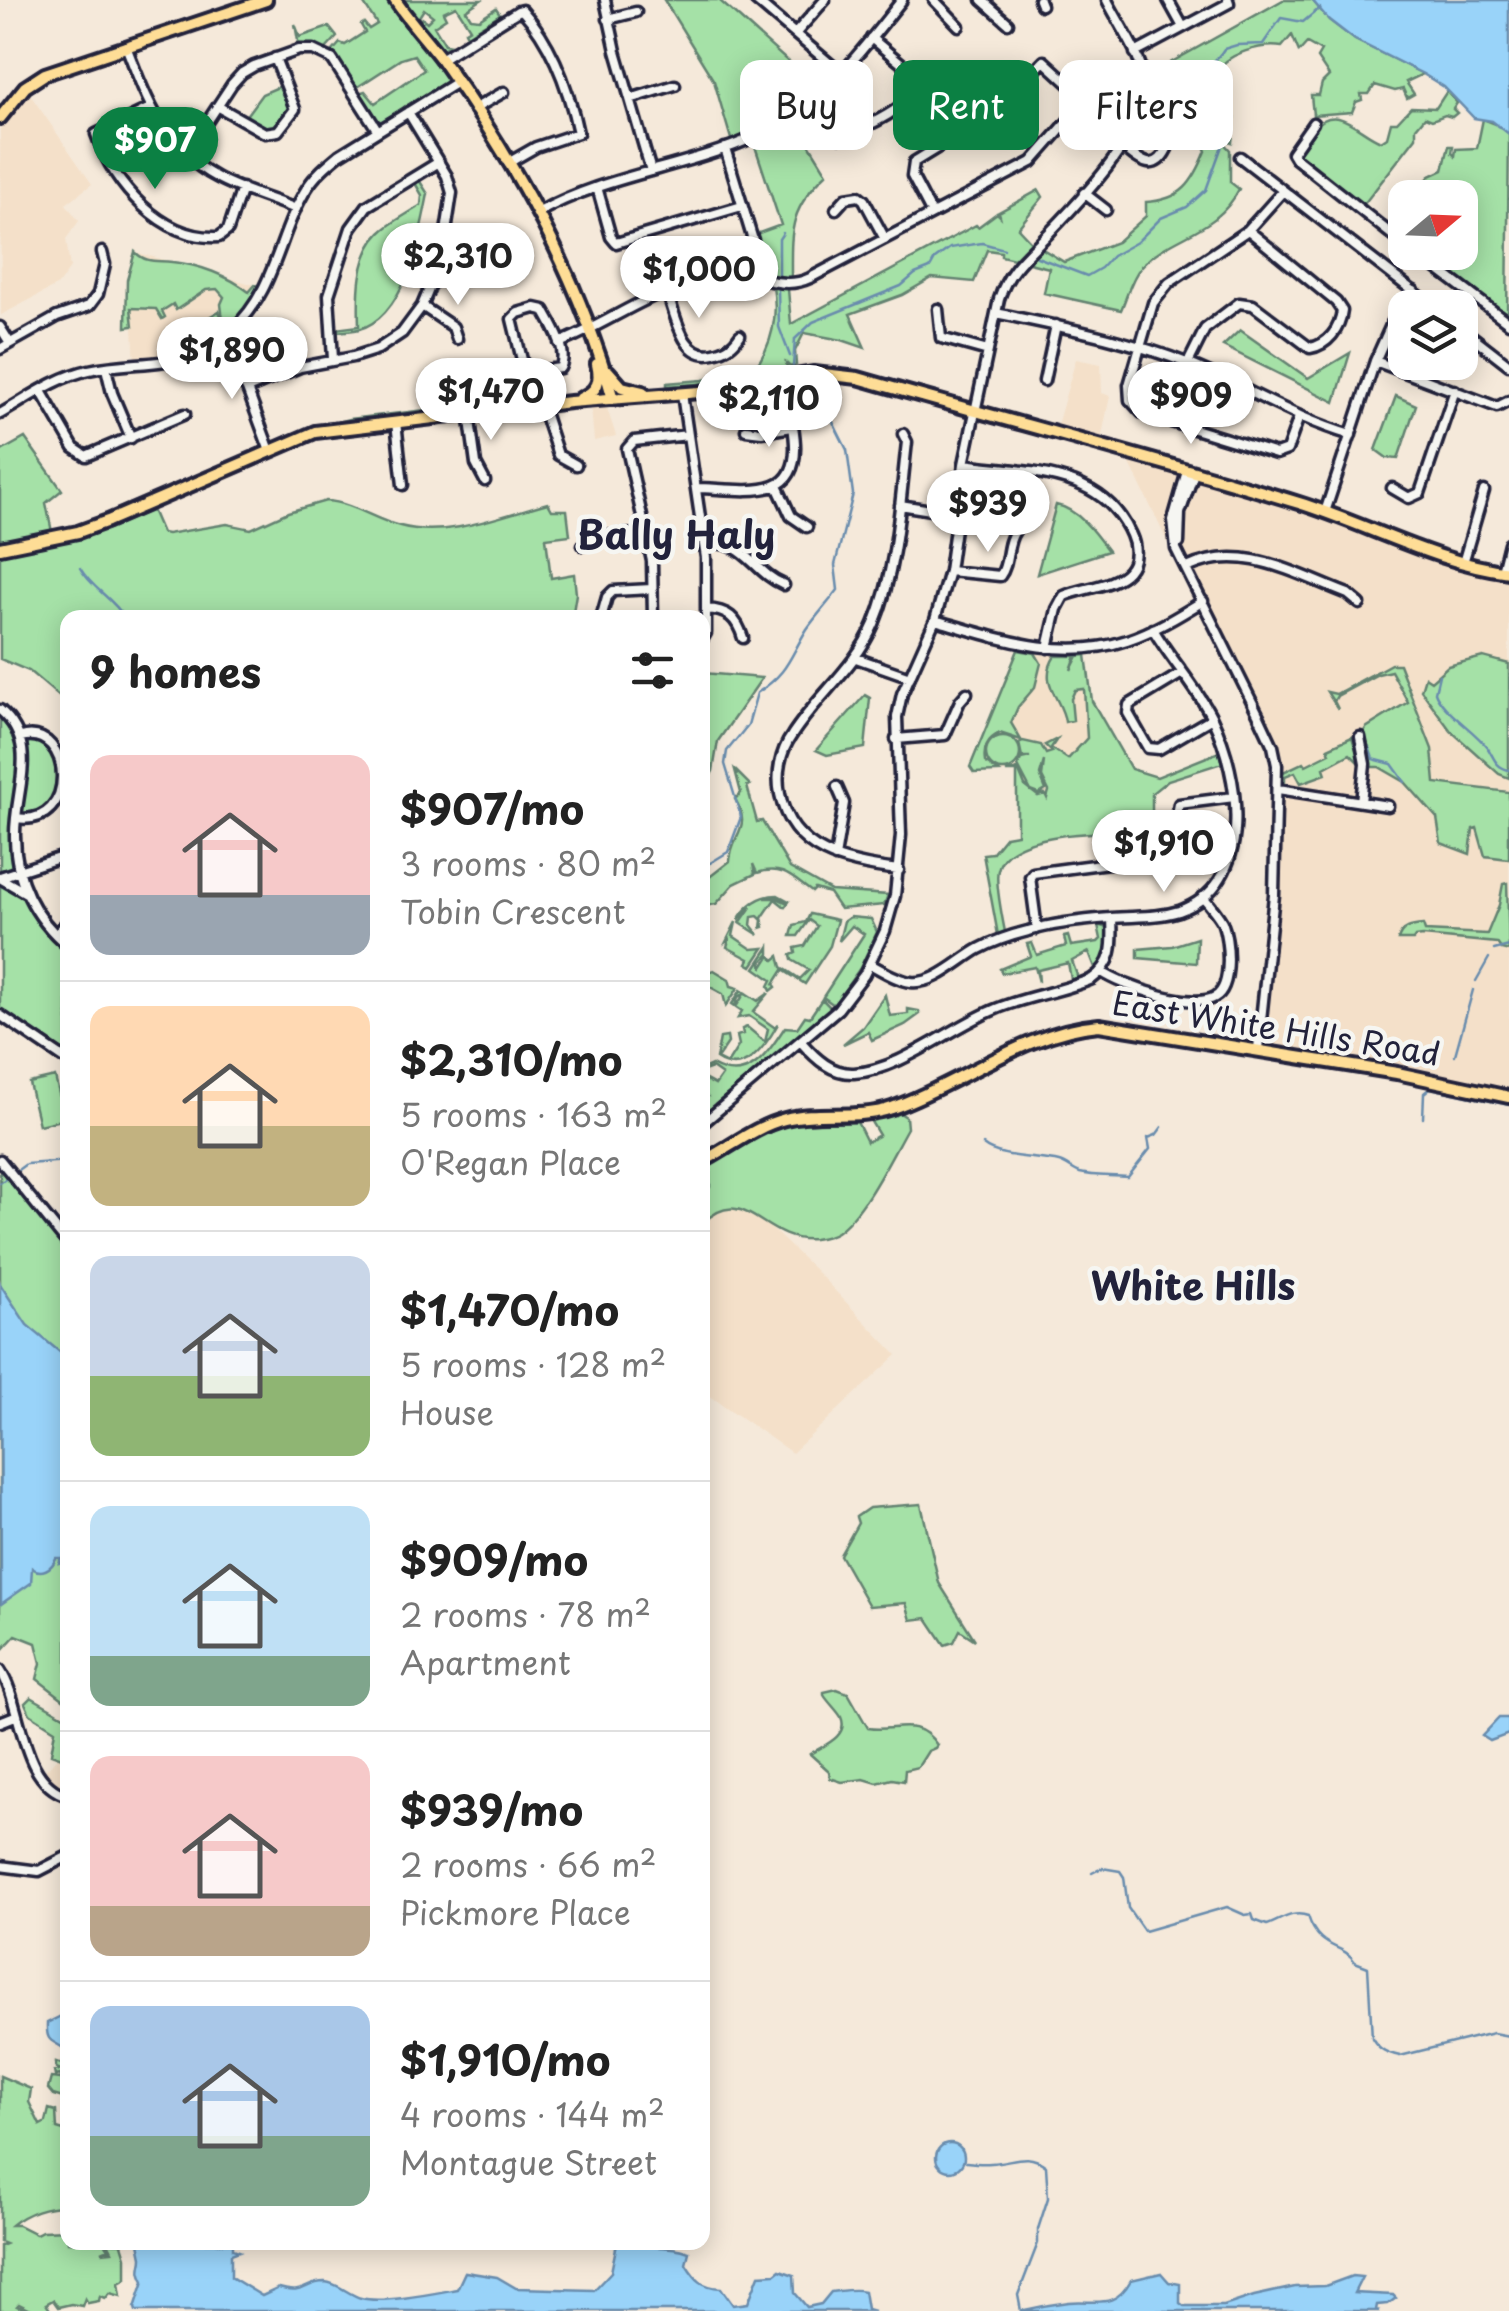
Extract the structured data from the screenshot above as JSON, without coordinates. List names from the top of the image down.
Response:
{
  "streets": {
    "main road": ["East White Hills Road"]
  },
  "districts": ["Bally Haly", "White Hills"],
  "north": "right",
  "page": {
    "chip": ["Buy", "Rent", "Filters"],
    "price": [
      "$907",
      "$2,310",
      "$1,000",
      "$1,890",
      "$1,470",
      "$909",
      "$2,110",
      "$939",
      "$1,910"
    ],
    "heading": "9 homes",
    "list": [
      {
        "name": "$907/mo",
        "note": "3 rooms · 80 m² · Tobin Crescent"
      },
      {
        "name": "$2,310/mo",
        "note": "5 rooms · 163 m² · O'Regan Place"
      },
      {
        "name": "$1,470/mo",
        "note": "5 rooms · 128 m² · House"
      },
      {
        "name": "$909/mo",
        "note": "2 rooms · 78 m² · Apartment"
      },
      {
        "name": "$939/mo",
        "note": "2 rooms · 66 m² · Pickmore Place"
      },
      {
        "name": "$1,910/mo",
        "note": "4 rooms · 144 m² · Montague Street"
      }
    ]
  }
}
